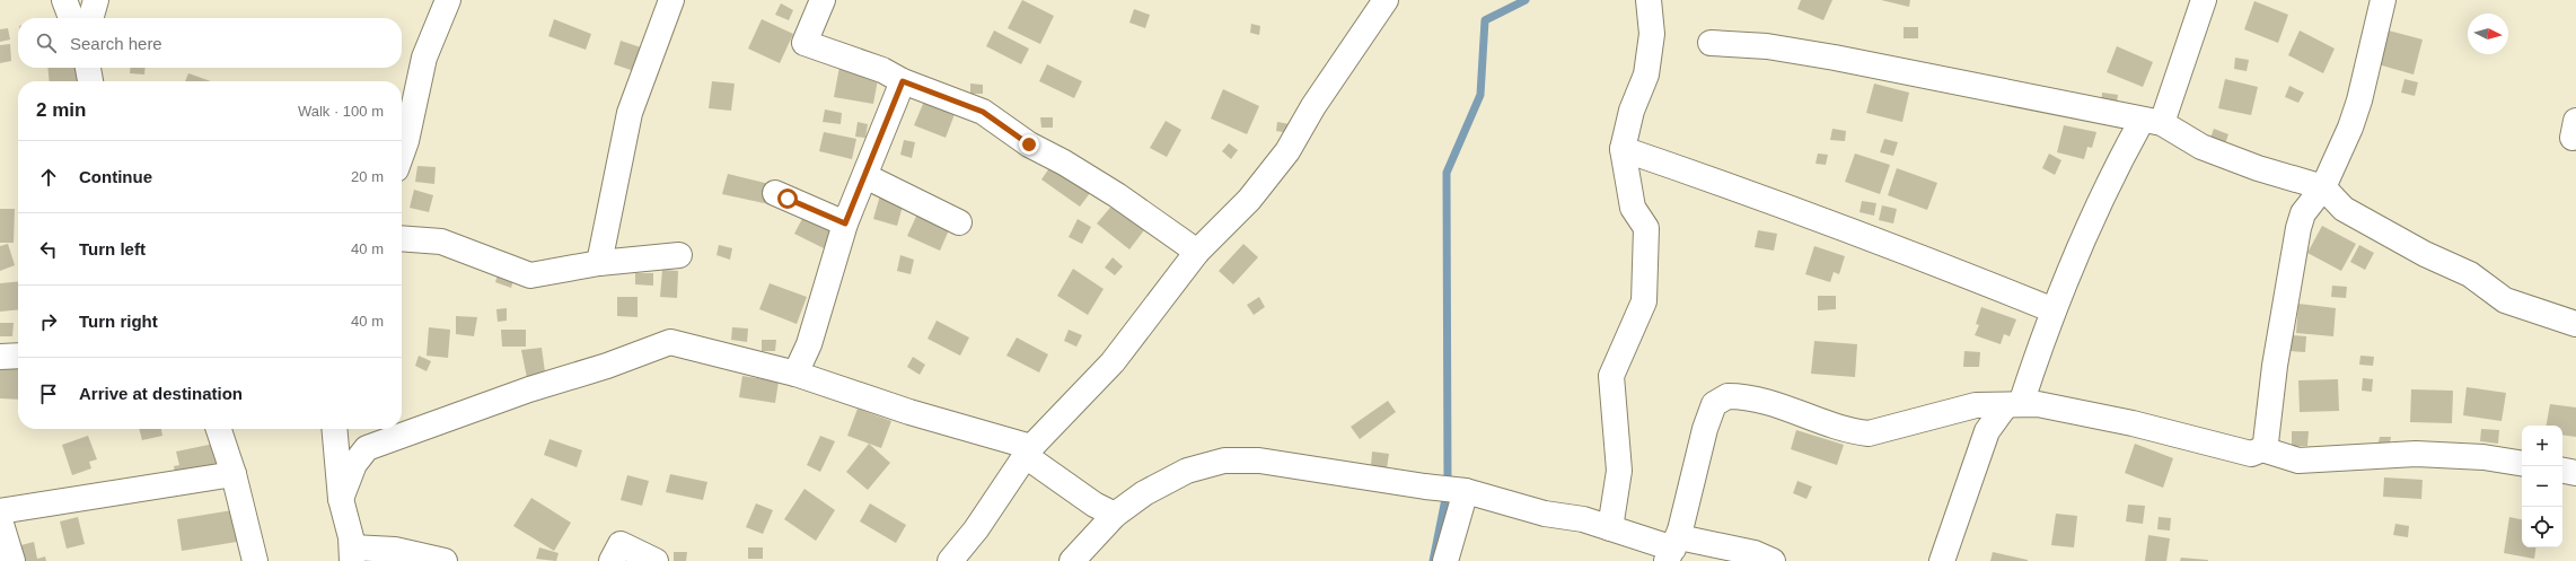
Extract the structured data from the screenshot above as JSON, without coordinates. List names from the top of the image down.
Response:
{
  "north": "right",
  "page": {
    "search": "Search here",
    "heading": ["2 min", "Walk · 100 m"],
    "list": [
      ["Continue", "20 m"],
      ["Turn left", "40 m"],
      ["Turn right", "40 m"],
      "Arrive at destination"
    ],
    "map_buttons": ["+", "−"]
  }
}
